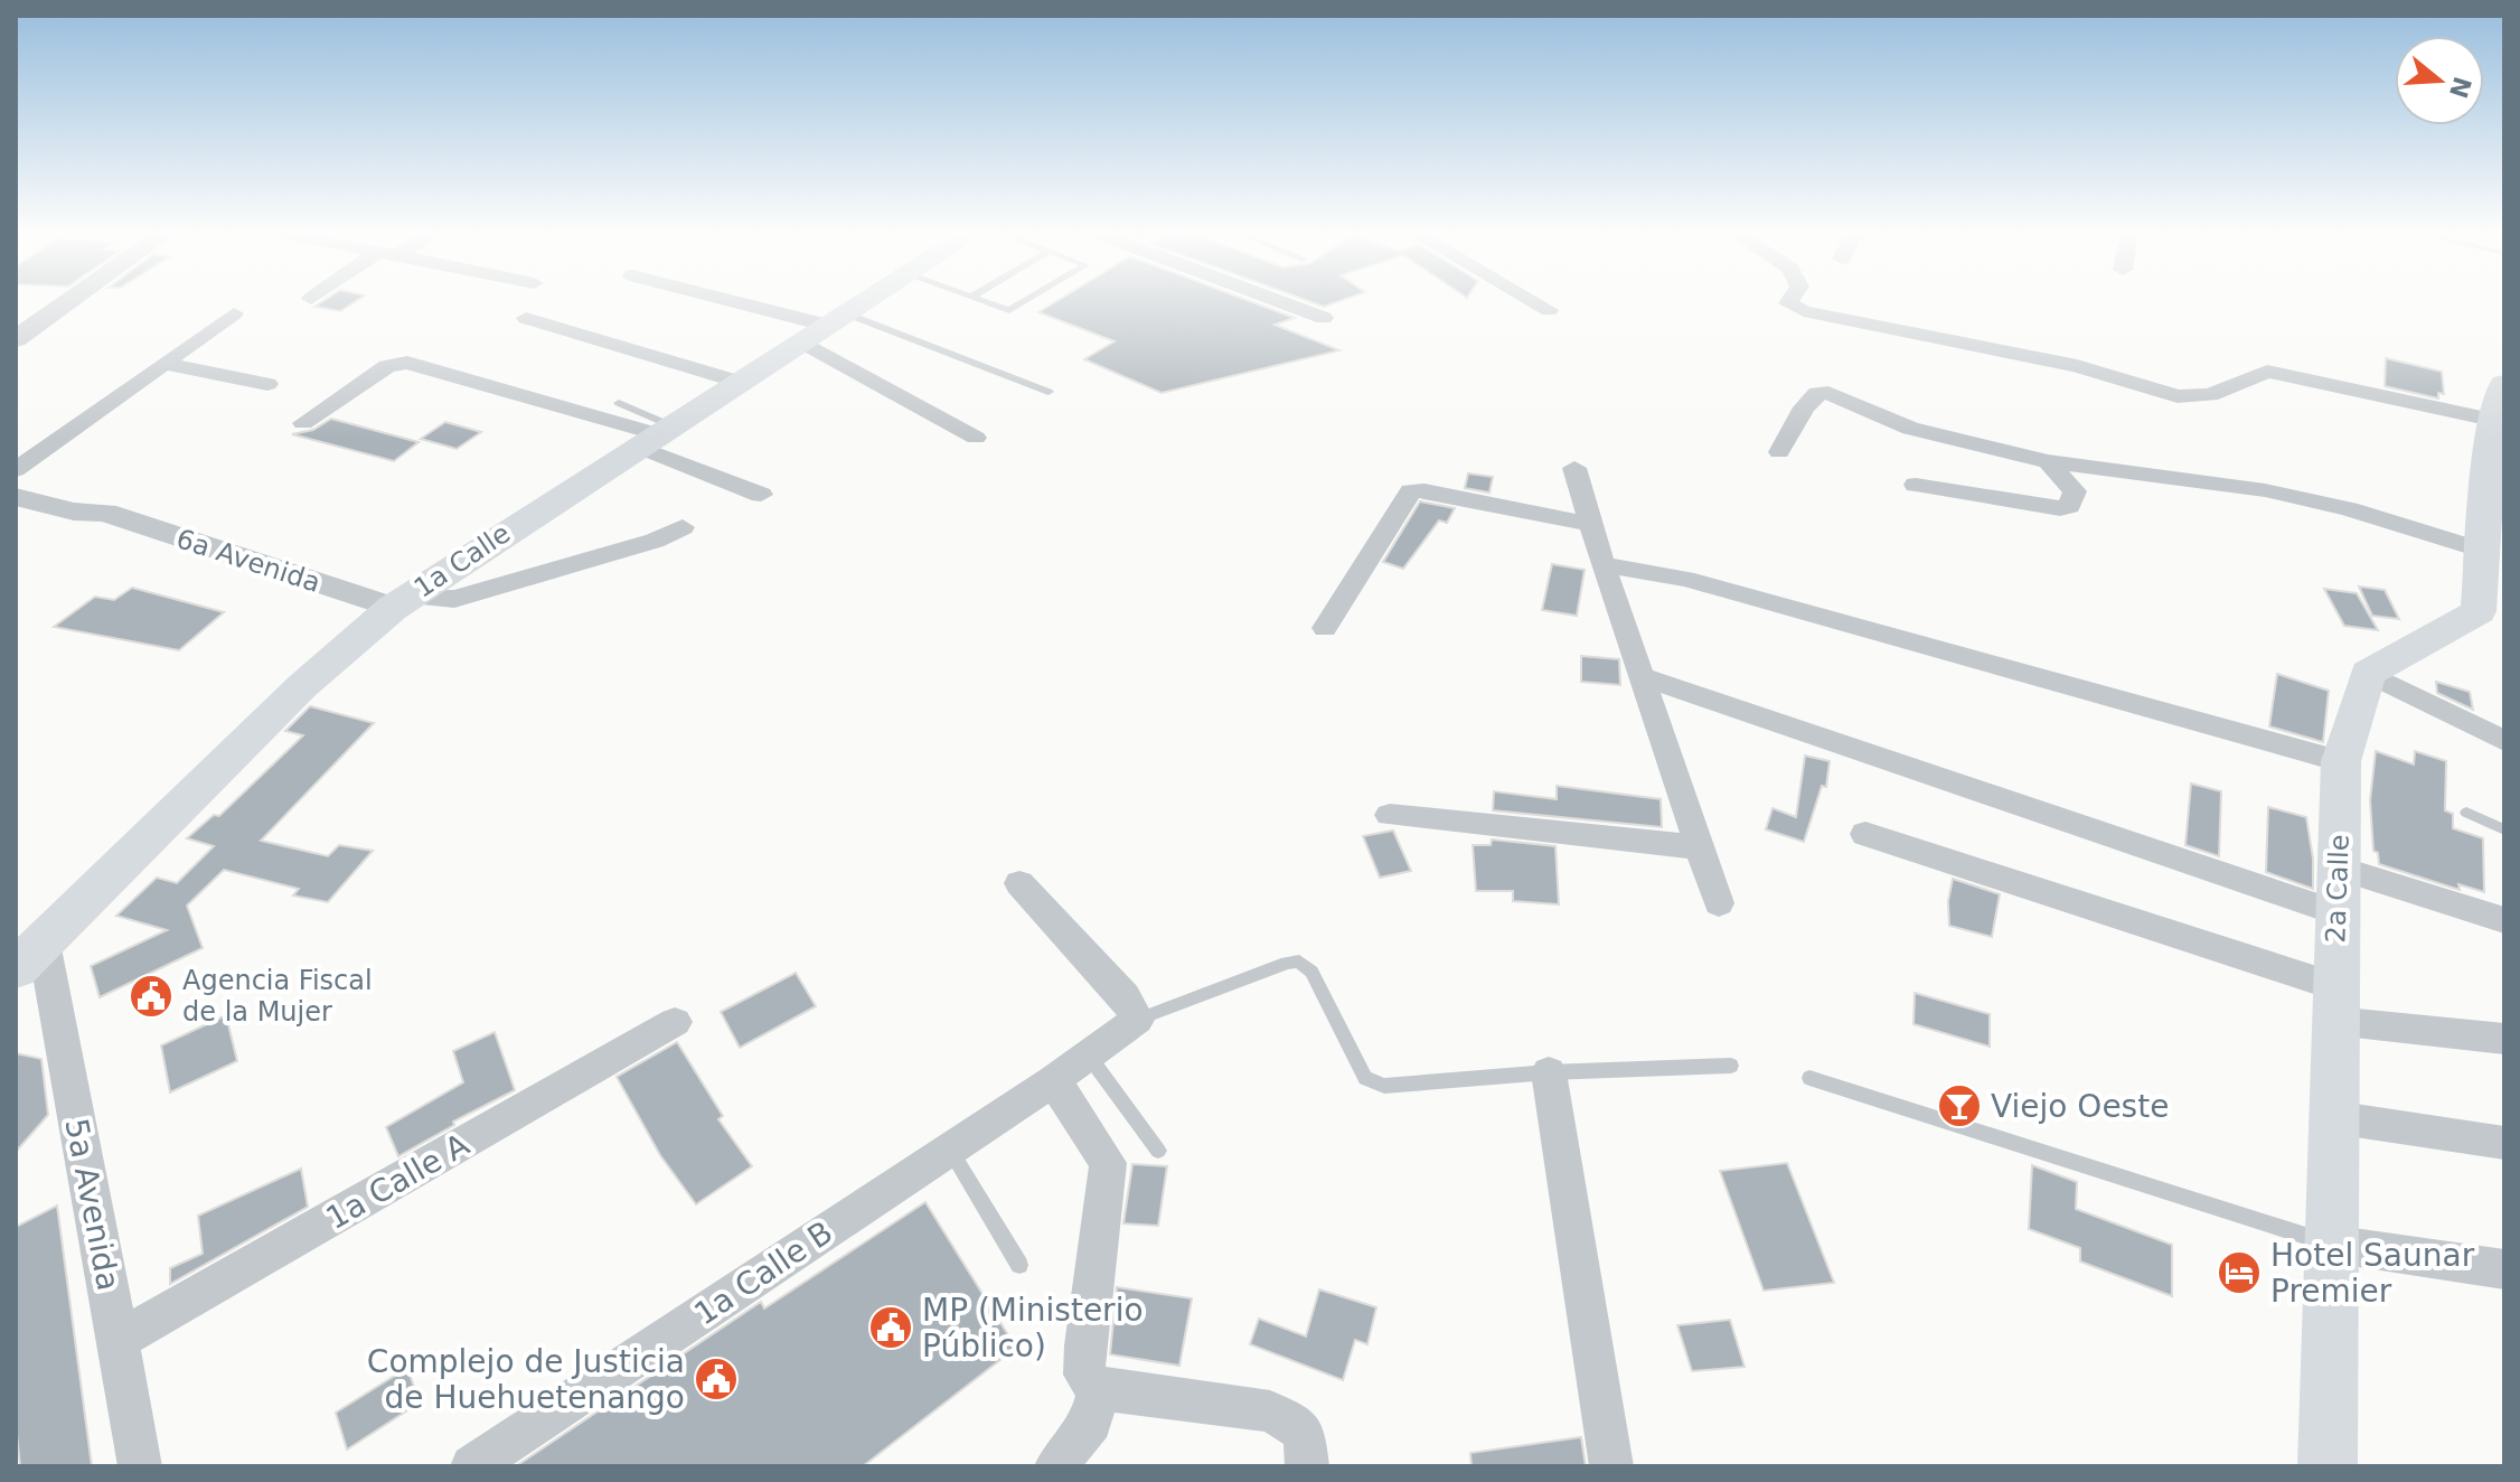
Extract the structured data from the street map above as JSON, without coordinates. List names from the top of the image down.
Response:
{
  "streets": {
    "main road": ["1a Calle", "2a Calle"],
    "street": [
      "6a Avenida",
      "1a Calle A",
      "5a Avenida",
      "1a Calle B"
    ]
  },
  "crossings": [
    ["6a Avenida", "1a Calle"],
    ["1a Calle", "5a Avenida"],
    ["1a Calle A", "5a Avenida"]
  ],
  "places": {
    "public building": ["Agencia Fiscal de la Mujer", "MP (Ministerio Público)", "Complejo de Justicia de Huehuetenango"],
    "bar": ["Viejo Oeste"],
    "hotel": ["Hotel Saunar Premier"]
  },
  "north": "right"
}
